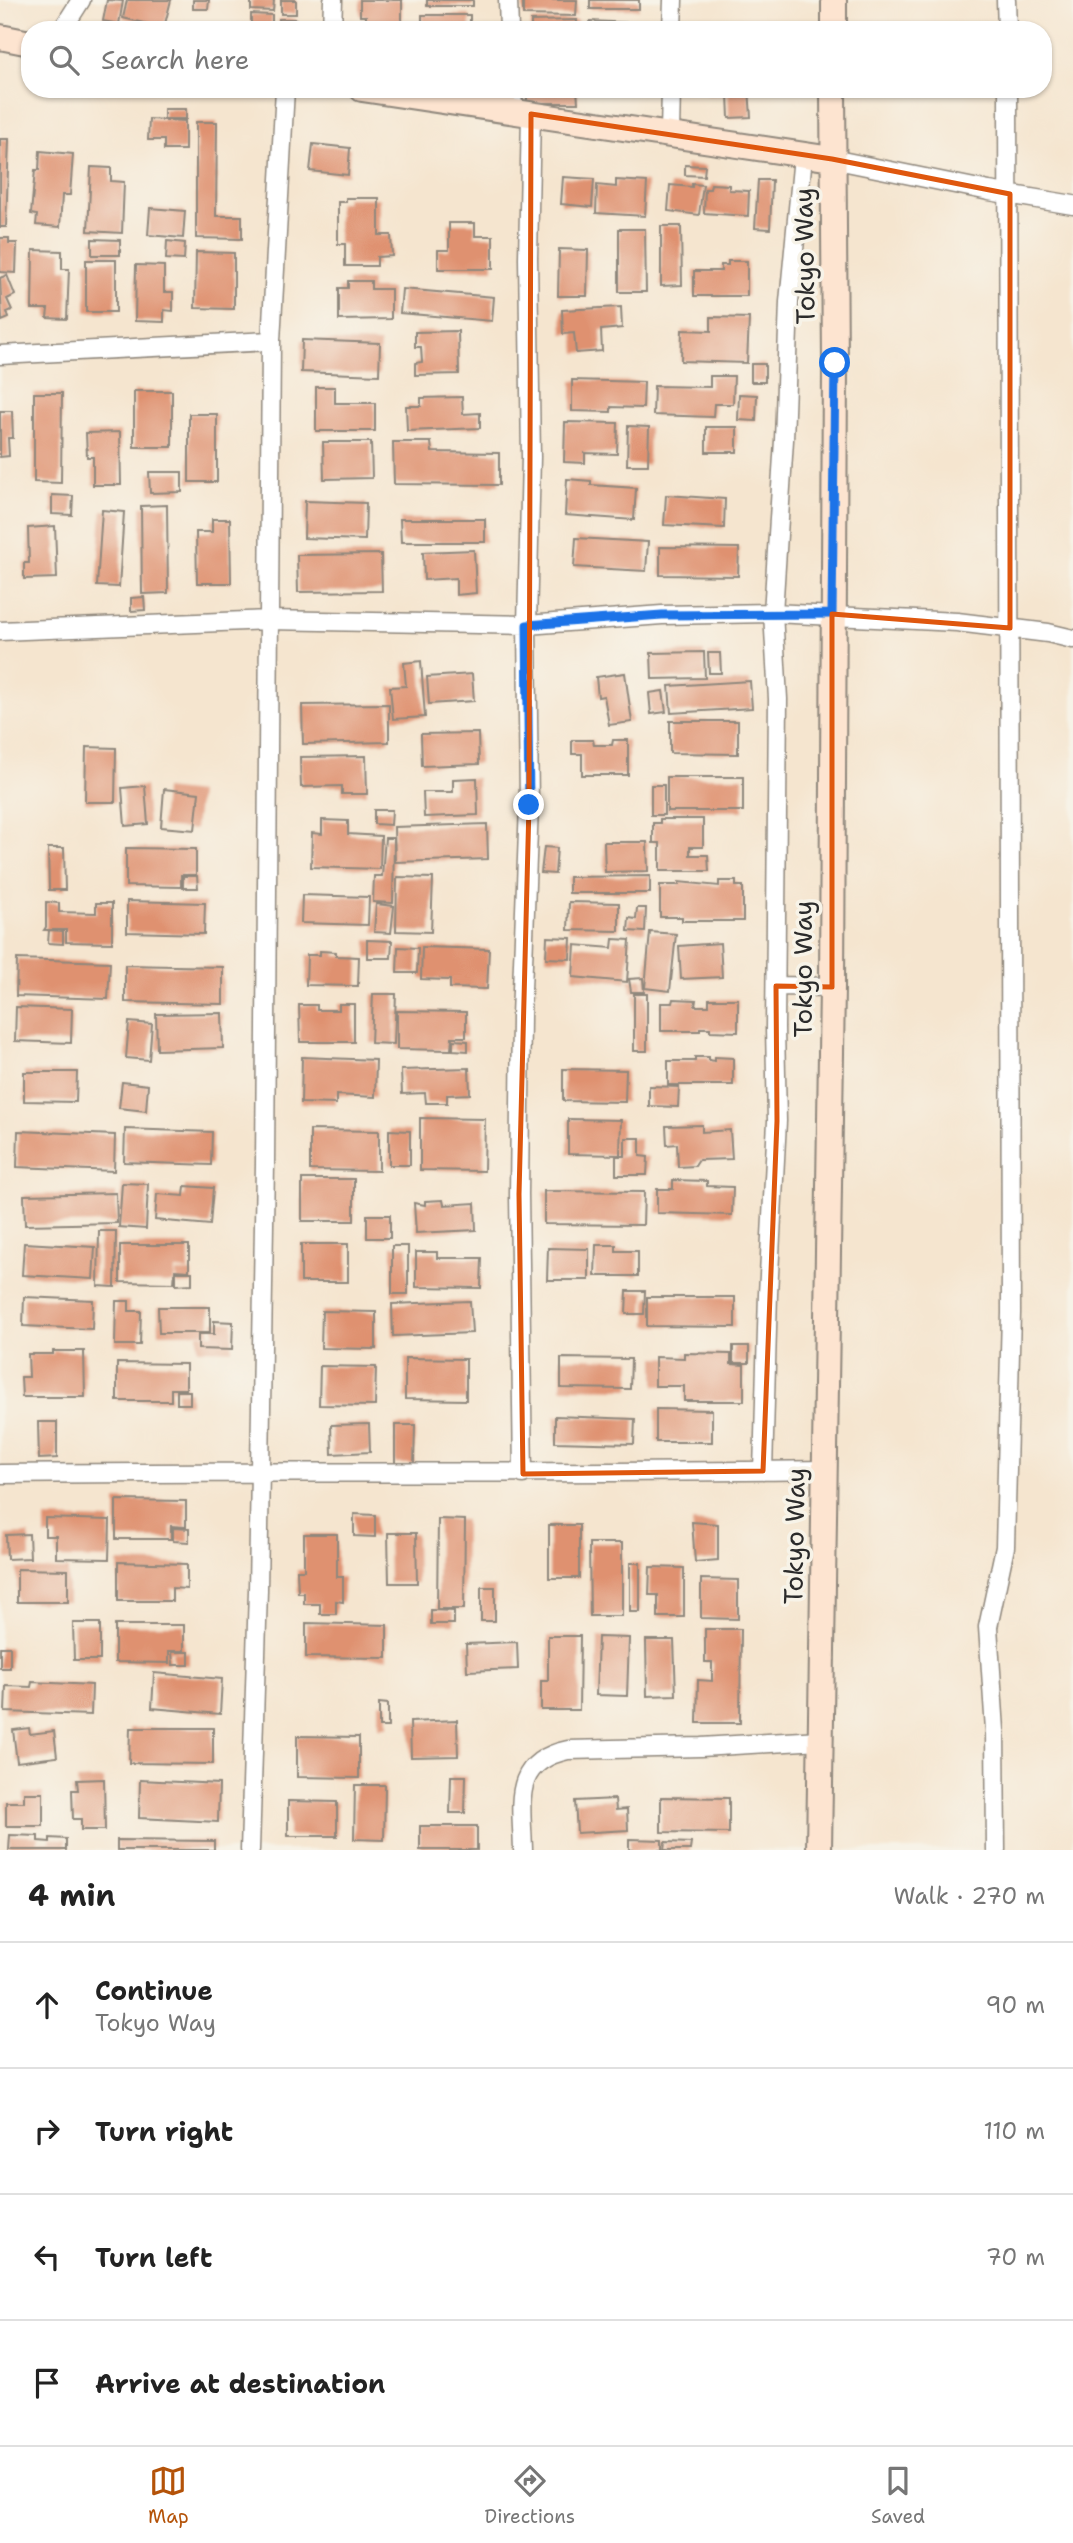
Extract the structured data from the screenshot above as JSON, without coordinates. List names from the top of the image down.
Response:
{
  "streets": {
    "main road": ["Tokyo Way"]
  },
  "page": {
    "search": "Search here",
    "heading": ["4 min", "Walk · 270 m"],
    "list": [
      ["Continue", "Tokyo Way", "90 m"],
      ["Turn right", "110 m"],
      ["Turn left", "70 m"],
      "Arrive at destination"
    ],
    "nav": ["Map", "Directions", "Saved"]
  }
}
